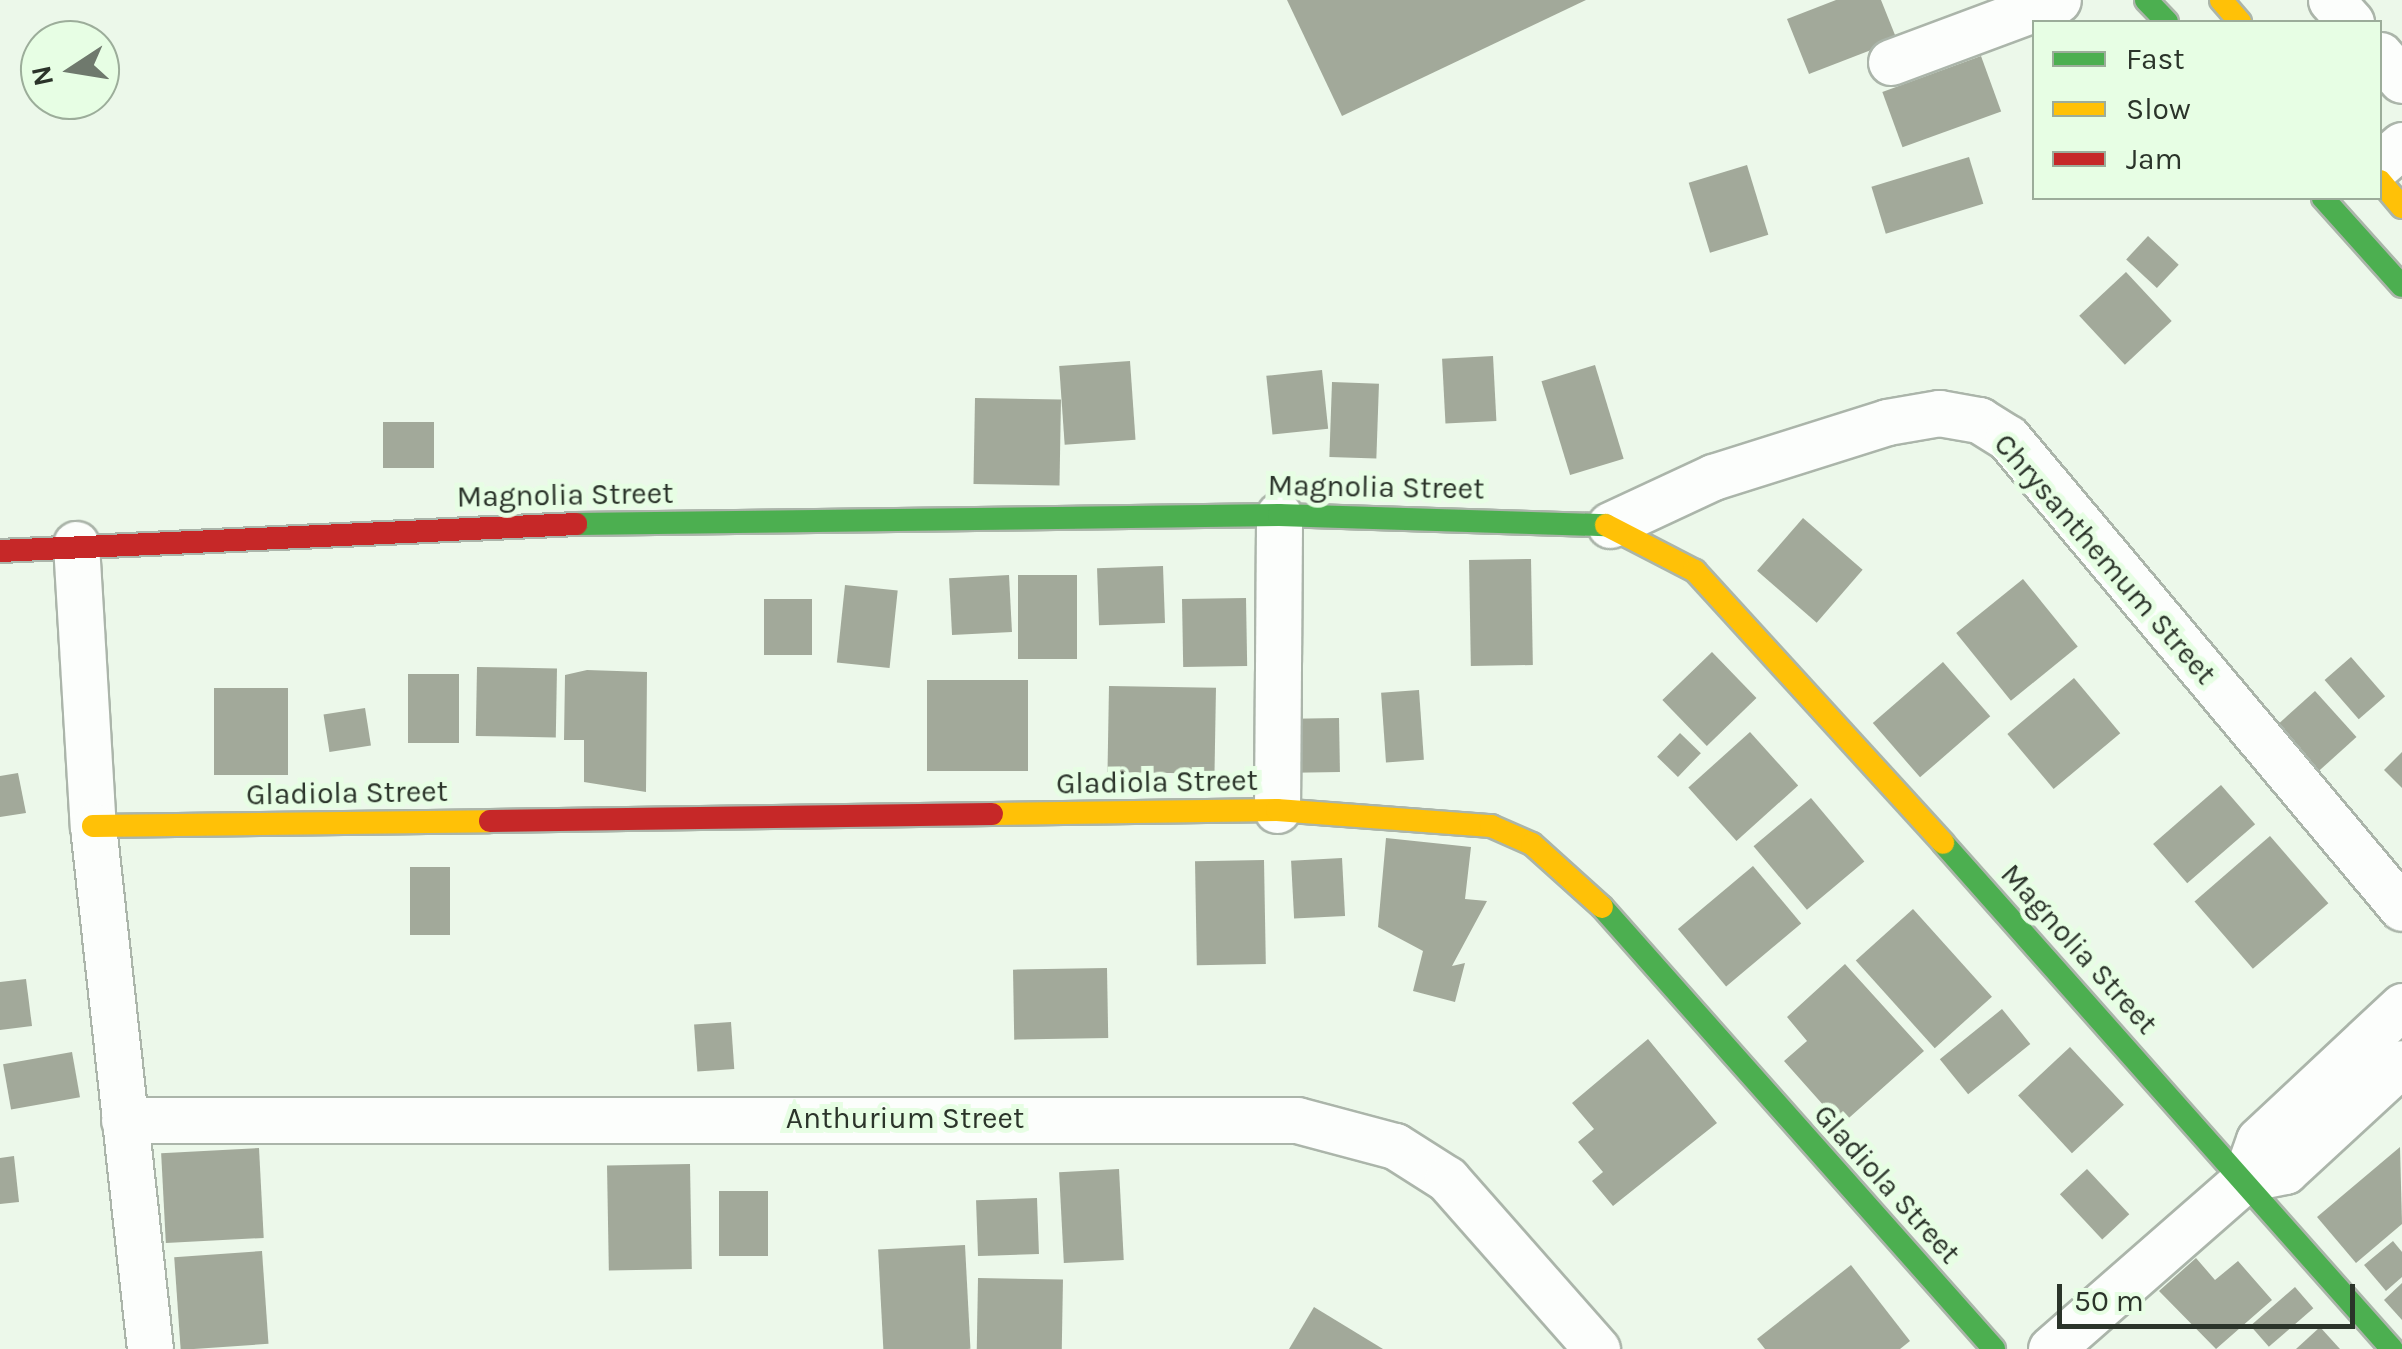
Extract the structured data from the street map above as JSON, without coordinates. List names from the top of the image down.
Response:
{
  "streets": {
    "main road": ["Magnolia Street", "Gladiola Street"],
    "street": ["Chrysanthemum Street", "Anthurium Street"]
  },
  "crossings": [
    ["Magnolia Street", "Chrysanthemum Street"]
  ],
  "legend": ["Fast", "Slow", "Jam"],
  "scale_bar": "50 m",
  "north": "left"
}
